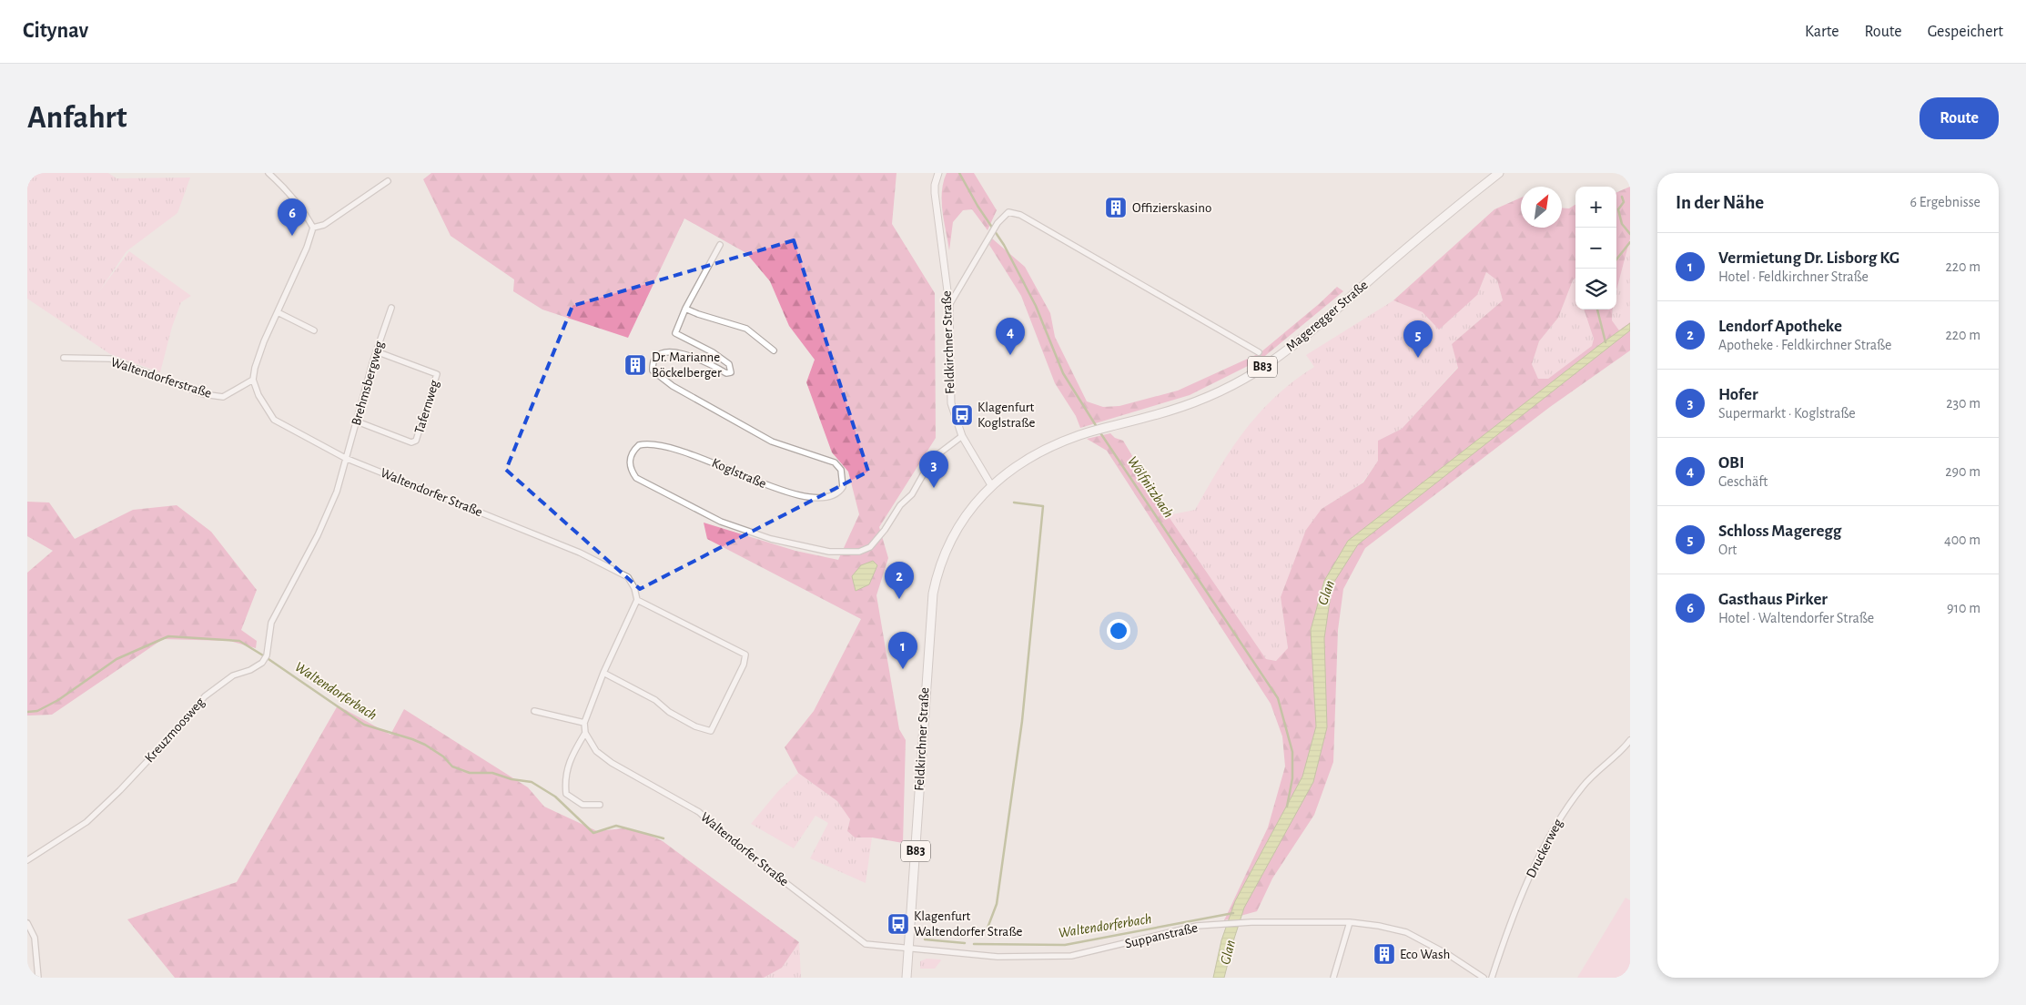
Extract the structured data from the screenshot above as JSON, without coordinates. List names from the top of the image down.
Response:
{
  "streets": {
    "main road": ["Mageregger Straße", "Feldkirchner Straße", "B83"],
    "street": [
      "Waltendorferstraße",
      "Brehmsbergweg",
      "Tafernweg",
      "Koglstraße",
      "Waltendorfer Straße",
      "Kreuzmoosweg",
      "Druckerweg",
      "Suppanstraße"
    ]
  },
  "crossings": [
    ["Mageregger Straße", "Feldkirchner Straße"],
    ["Feldkirchner Straße", "Koglstraße"],
    ["Feldkirchner Straße", "Waltendorfer Straße"],
    ["Feldkirchner Straße", "Suppanstraße"],
    ["Waltendorferstraße", "Waltendorfer Straße"],
    ["Brehmsbergweg", "Tafernweg"],
    ["Brehmsbergweg", "Waltendorfer Straße"],
    ["Brehmsbergweg", "Kreuzmoosweg"],
    ["Waltendorfer Straße", "Kreuzmoosweg"],
    ["Waltendorfer Straße", "Suppanstraße"]
  ],
  "water": ["Wölfnitzbach", "Glan", "Waltendorferbach"],
  "places": {
    "building": ["Offizierskasino", "Dr. Marianne Böckelberger", "Eco Wash"],
    "bus stop": ["Klagenfurt Koglstraße", "Klagenfurt Waltendorfer Straße"]
  },
  "north": "top right",
  "page": {
    "header": "Citynav",
    "nav": ["Karte", "Route", "Gespeichert"],
    "buttons": "Route",
    "title": "Anfahrt",
    "heading": ["In der Nähe", "6 Ergebnisse"],
    "map_buttons": ["+", "−"],
    "pins": [
      "6",
      "4",
      "5",
      "3",
      "2",
      "1"
    ],
    "list": [
      {
        "mark": "1",
        "name": "Vermietung Dr. Lisborg KG",
        "note": "Hotel · Feldkirchner Straße",
        "value": "220 m"
      },
      {
        "mark": "2",
        "name": "Lendorf Apotheke",
        "note": "Apotheke · Feldkirchner Straße",
        "value": "220 m"
      },
      {
        "mark": "3",
        "name": "Hofer",
        "note": "Supermarkt · Koglstraße",
        "value": "230 m"
      },
      {
        "mark": "4",
        "name": "OBI",
        "note": "Geschäft",
        "value": "290 m"
      },
      {
        "mark": "5",
        "name": "Schloss Mageregg",
        "note": "Ort",
        "value": "400 m"
      },
      {
        "mark": "6",
        "name": "Gasthaus Pirker",
        "note": "Hotel · Waltendorfer Straße",
        "value": "910 m"
      }
    ]
  }
}
